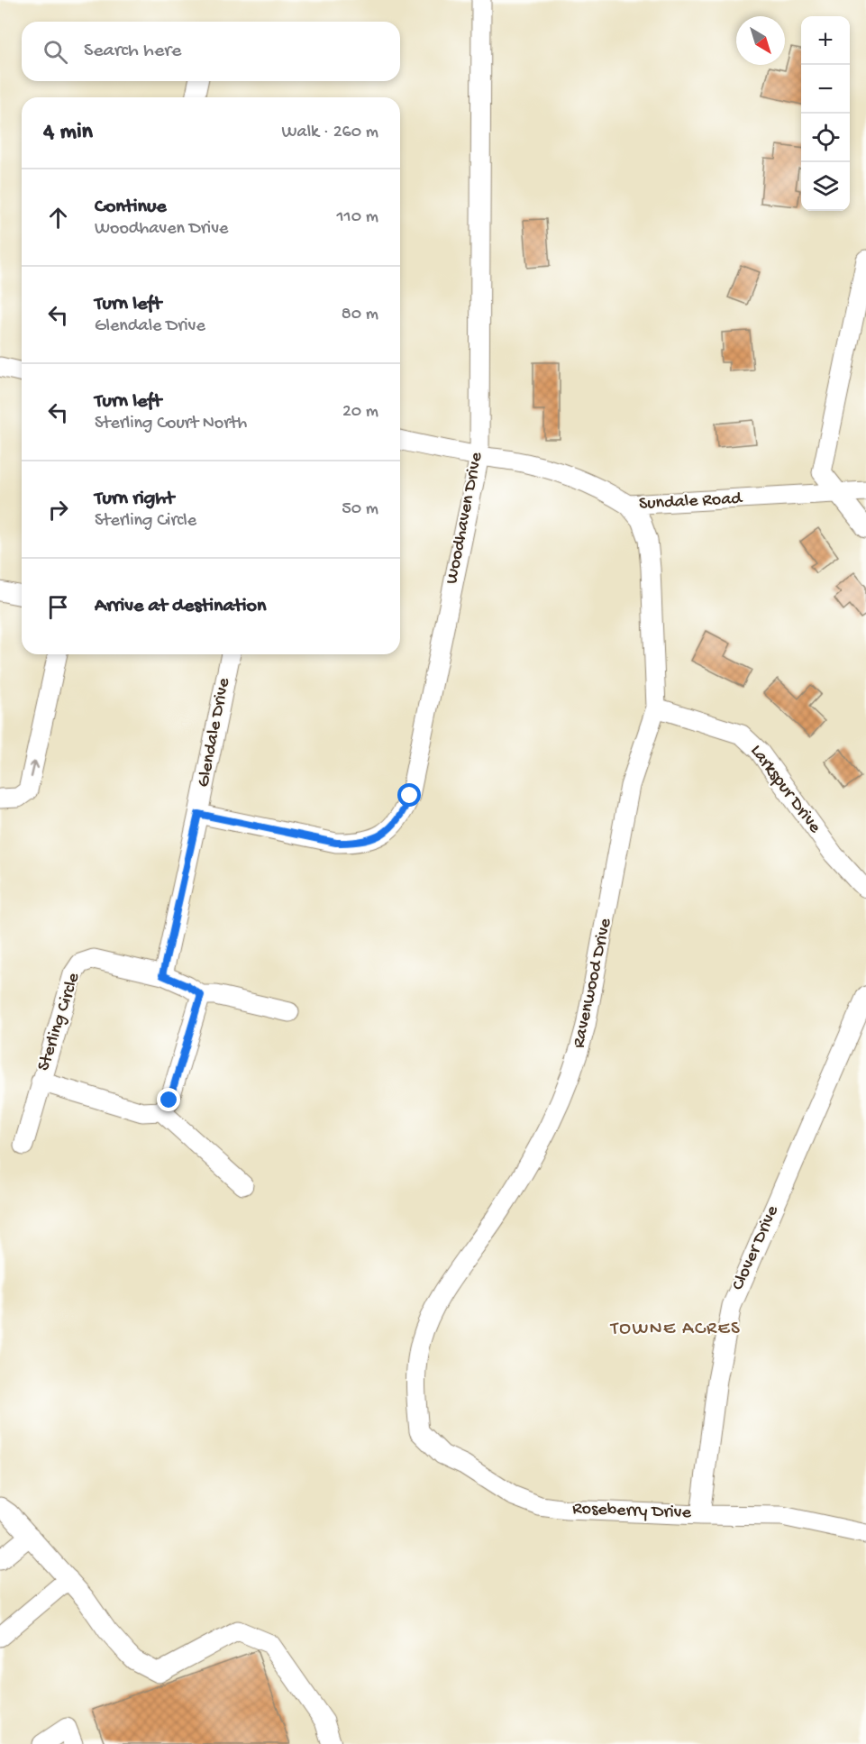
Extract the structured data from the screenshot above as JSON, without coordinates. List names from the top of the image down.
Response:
{
  "streets": {
    "street": [
      "Sundale Road",
      "Woodhaven Drive",
      "Glendale Drive",
      "Larkspur Drive",
      "Ravenwood Drive",
      "Sterling Circle",
      "Clover Drive",
      "Roseberry Drive"
    ]
  },
  "crossings": [
    ["Sundale Road", "Woodhaven Drive"],
    ["Sundale Road", "Ravenwood Drive"],
    ["Woodhaven Drive", "Glendale Drive"],
    ["Glendale Drive", "Sterling Circle"],
    ["Larkspur Drive", "Ravenwood Drive"],
    ["Ravenwood Drive", "Roseberry Drive"],
    ["Clover Drive", "Roseberry Drive"]
  ],
  "districts": ["TOWNE ACRES"],
  "north": "bottom right",
  "page": {
    "map_buttons": ["+", "−"],
    "search": "Search here",
    "heading": ["4 min", "Walk · 260 m"],
    "list": [
      ["Continue", "Woodhaven Drive", "110 m"],
      ["Turn left", "Glendale Drive", "80 m"],
      ["Turn left", "Sterling Court North", "20 m"],
      ["Turn right", "Sterling Circle", "50 m"],
      "Arrive at destination"
    ]
  }
}
